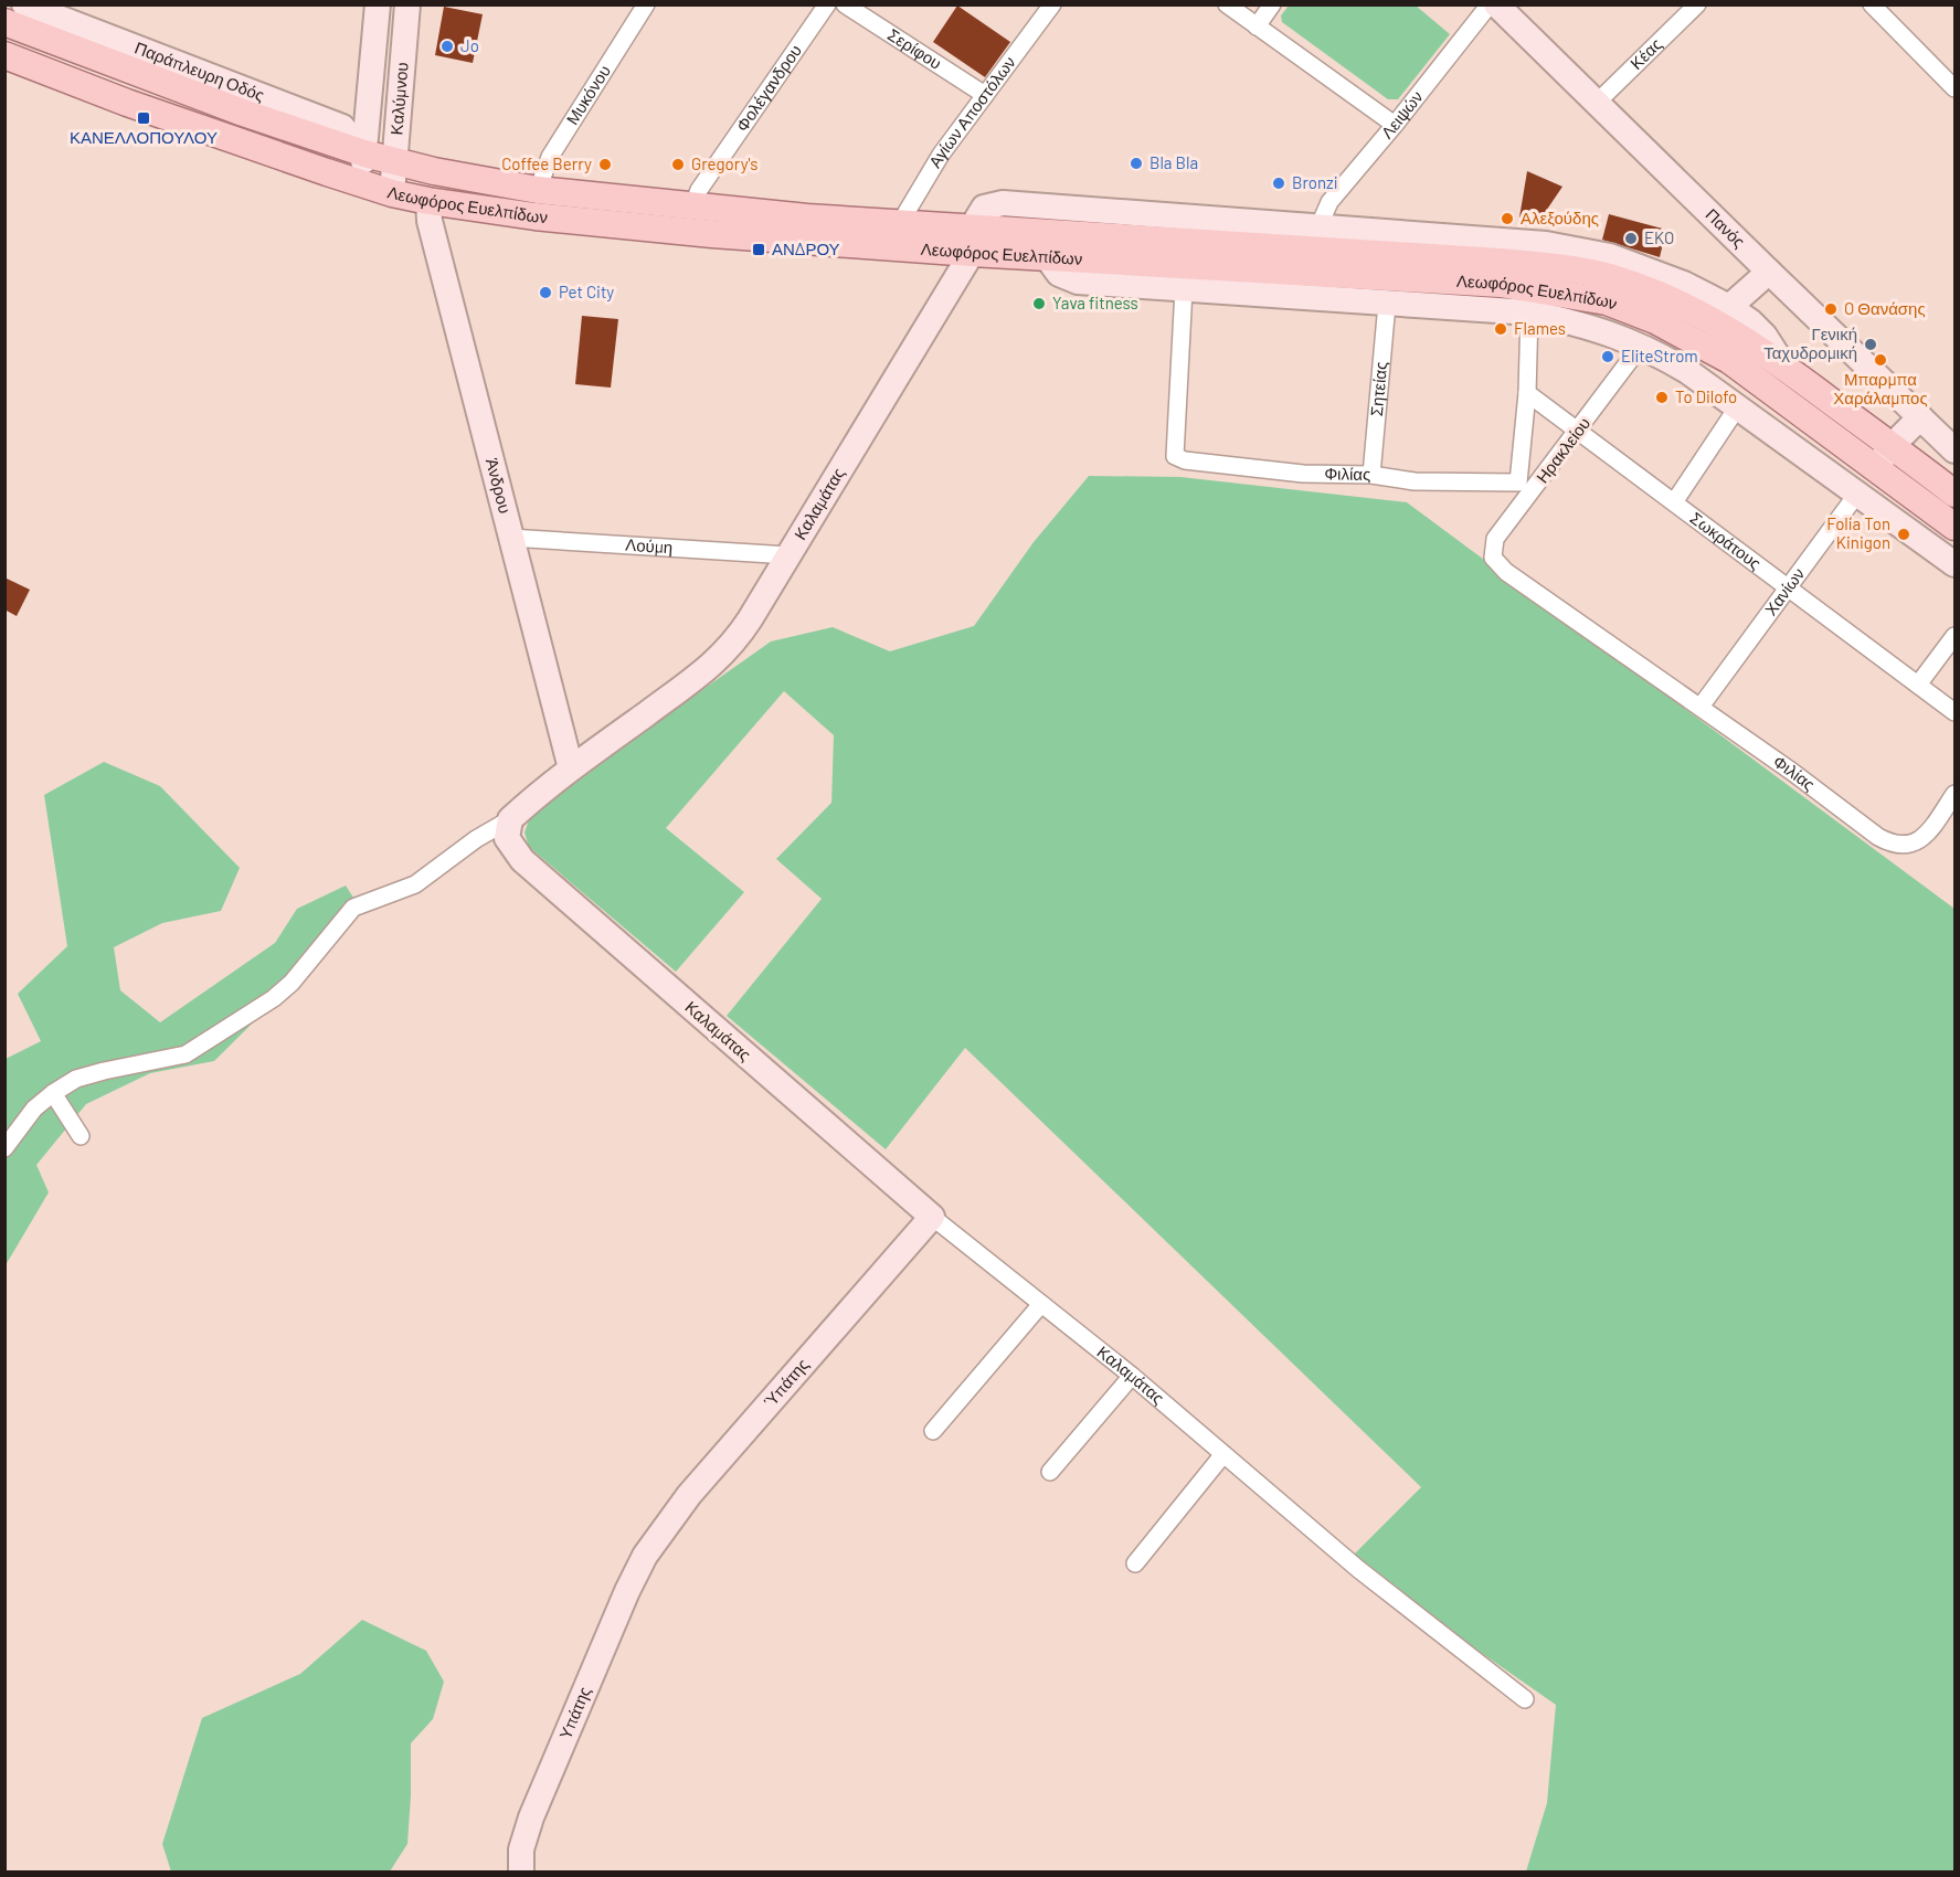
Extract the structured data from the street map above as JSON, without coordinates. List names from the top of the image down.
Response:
{
  "streets": {
    "main road": ["Λεωφόρος Ευελπίδων"],
    "street": [
      "Σερίφου",
      "Κέας",
      "Παράπλευρη Οδός",
      "Φολέγανδρου",
      "Μυκόνου",
      "Καλύμνου",
      "Αγίων Αποστόλων",
      "Λειψών",
      "Πανός",
      "Σητείας",
      "Ηρακλείου",
      "Φιλίας",
      "Άνδρου",
      "Καλαμάτας",
      "Σωκράτους",
      "Λούμη",
      "Χανίων",
      "Ύπάτης",
      "Υπάτης"
    ]
  },
  "crossings": [
    ["Σερίφου", "Αγίων Αποστόλων"],
    ["Κέας", "Πανός"],
    ["Παράπλευρη Οδός", "Καλύμνου"],
    ["Παράπλευρη Οδός", "Λεωφόρος Ευελπίδων"],
    ["Φολέγανδρου", "Λεωφόρος Ευελπίδων"],
    ["Μυκόνου", "Λεωφόρος Ευελπίδων"],
    ["Καλύμνου", "Λεωφόρος Ευελπίδων"],
    ["Αγίων Αποστόλων", "Λεωφόρος Ευελπίδων"],
    ["Λειψών", "Καλαμάτας"],
    ["Λεωφόρος Ευελπίδων", "Άνδρου"],
    ["Λεωφόρος Ευελπίδων", "Καλαμάτας"],
    ["Λεωφόρος Ευελπίδων", "Χανίων"],
    ["Πανός", "Χανίων"],
    ["Σητείας", "Φιλίας"],
    ["Ηρακλείου", "Φιλίας"],
    ["Ηρακλείου", "Σωκράτους"],
    ["Φιλίας", "Χανίων"],
    ["Άνδρου", "Καλαμάτας"],
    ["Άνδρου", "Λούμη"],
    ["Καλαμάτας", "Λούμη"],
    ["Καλαμάτας", "Ύπάτης"],
    ["Σωκράτους", "Χανίων"],
    ["Ύπάτης", "Υπάτης"]
  ],
  "places": {
    "other": [
      "Jo",
      "Bla Bla",
      "Coffee Berry",
      "Gregory's",
      "Bronzi",
      "Αλεξούδης",
      "EKO",
      "Pet City",
      "Yava fitness",
      "O Θανάσης",
      "Flames",
      "Γενική Ταχυδρομική",
      "EliteStrom",
      "Μπαρμπα Χαράλαμπος",
      "To Dilofo",
      "Folia Ton Kinigon"
    ],
    "transit": ["ΚΑΝΕΛΛΟΠΟΥΛΟΥ", "ΑΝΔΡΟΥ"]
  }
}
